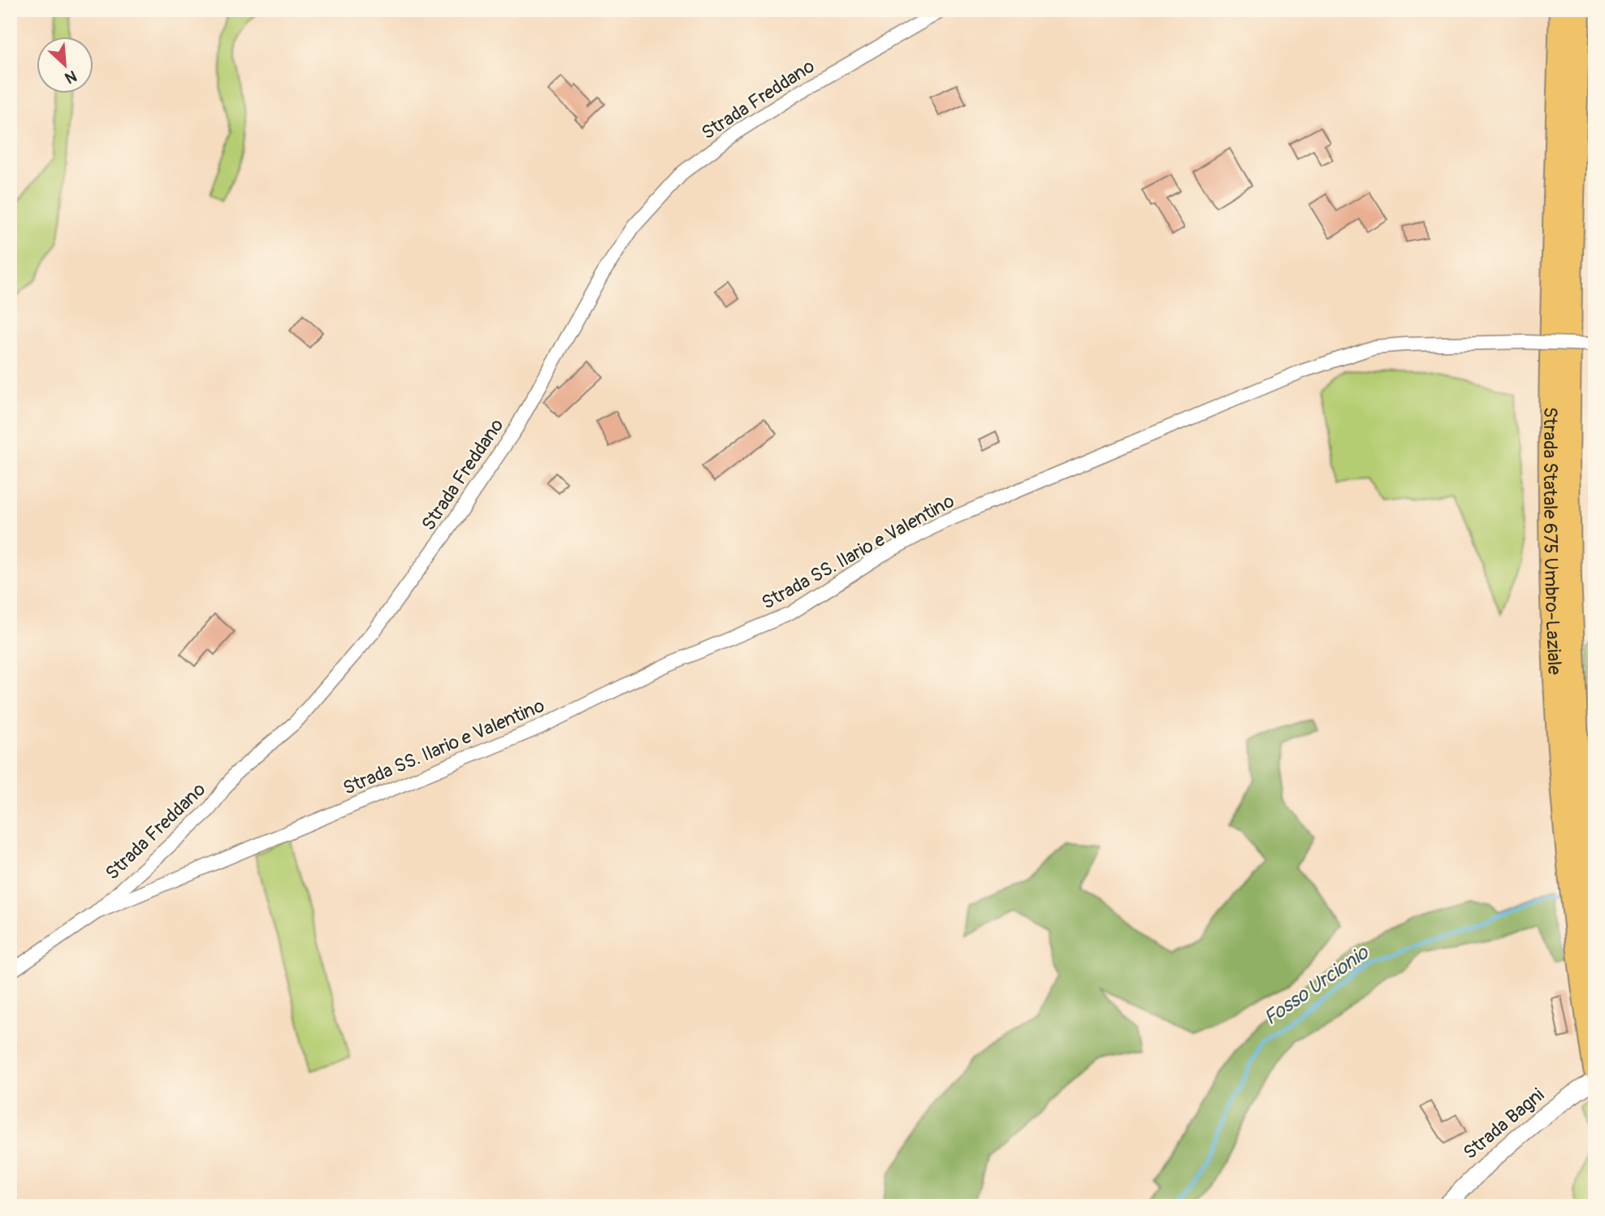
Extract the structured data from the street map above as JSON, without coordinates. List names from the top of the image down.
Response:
{
  "streets": {
    "highway": ["Strada Statale 675 Umbro-Laziale"],
    "street": ["Strada Freddano", "Strada SS. Ilario e Valentino", "Strada Bagni"]
  },
  "crossings": [
    ["Strada Freddano", "Strada SS. Ilario e Valentino"]
  ],
  "water": ["Fosso Urcionio"],
  "north": "bottom right"
}
